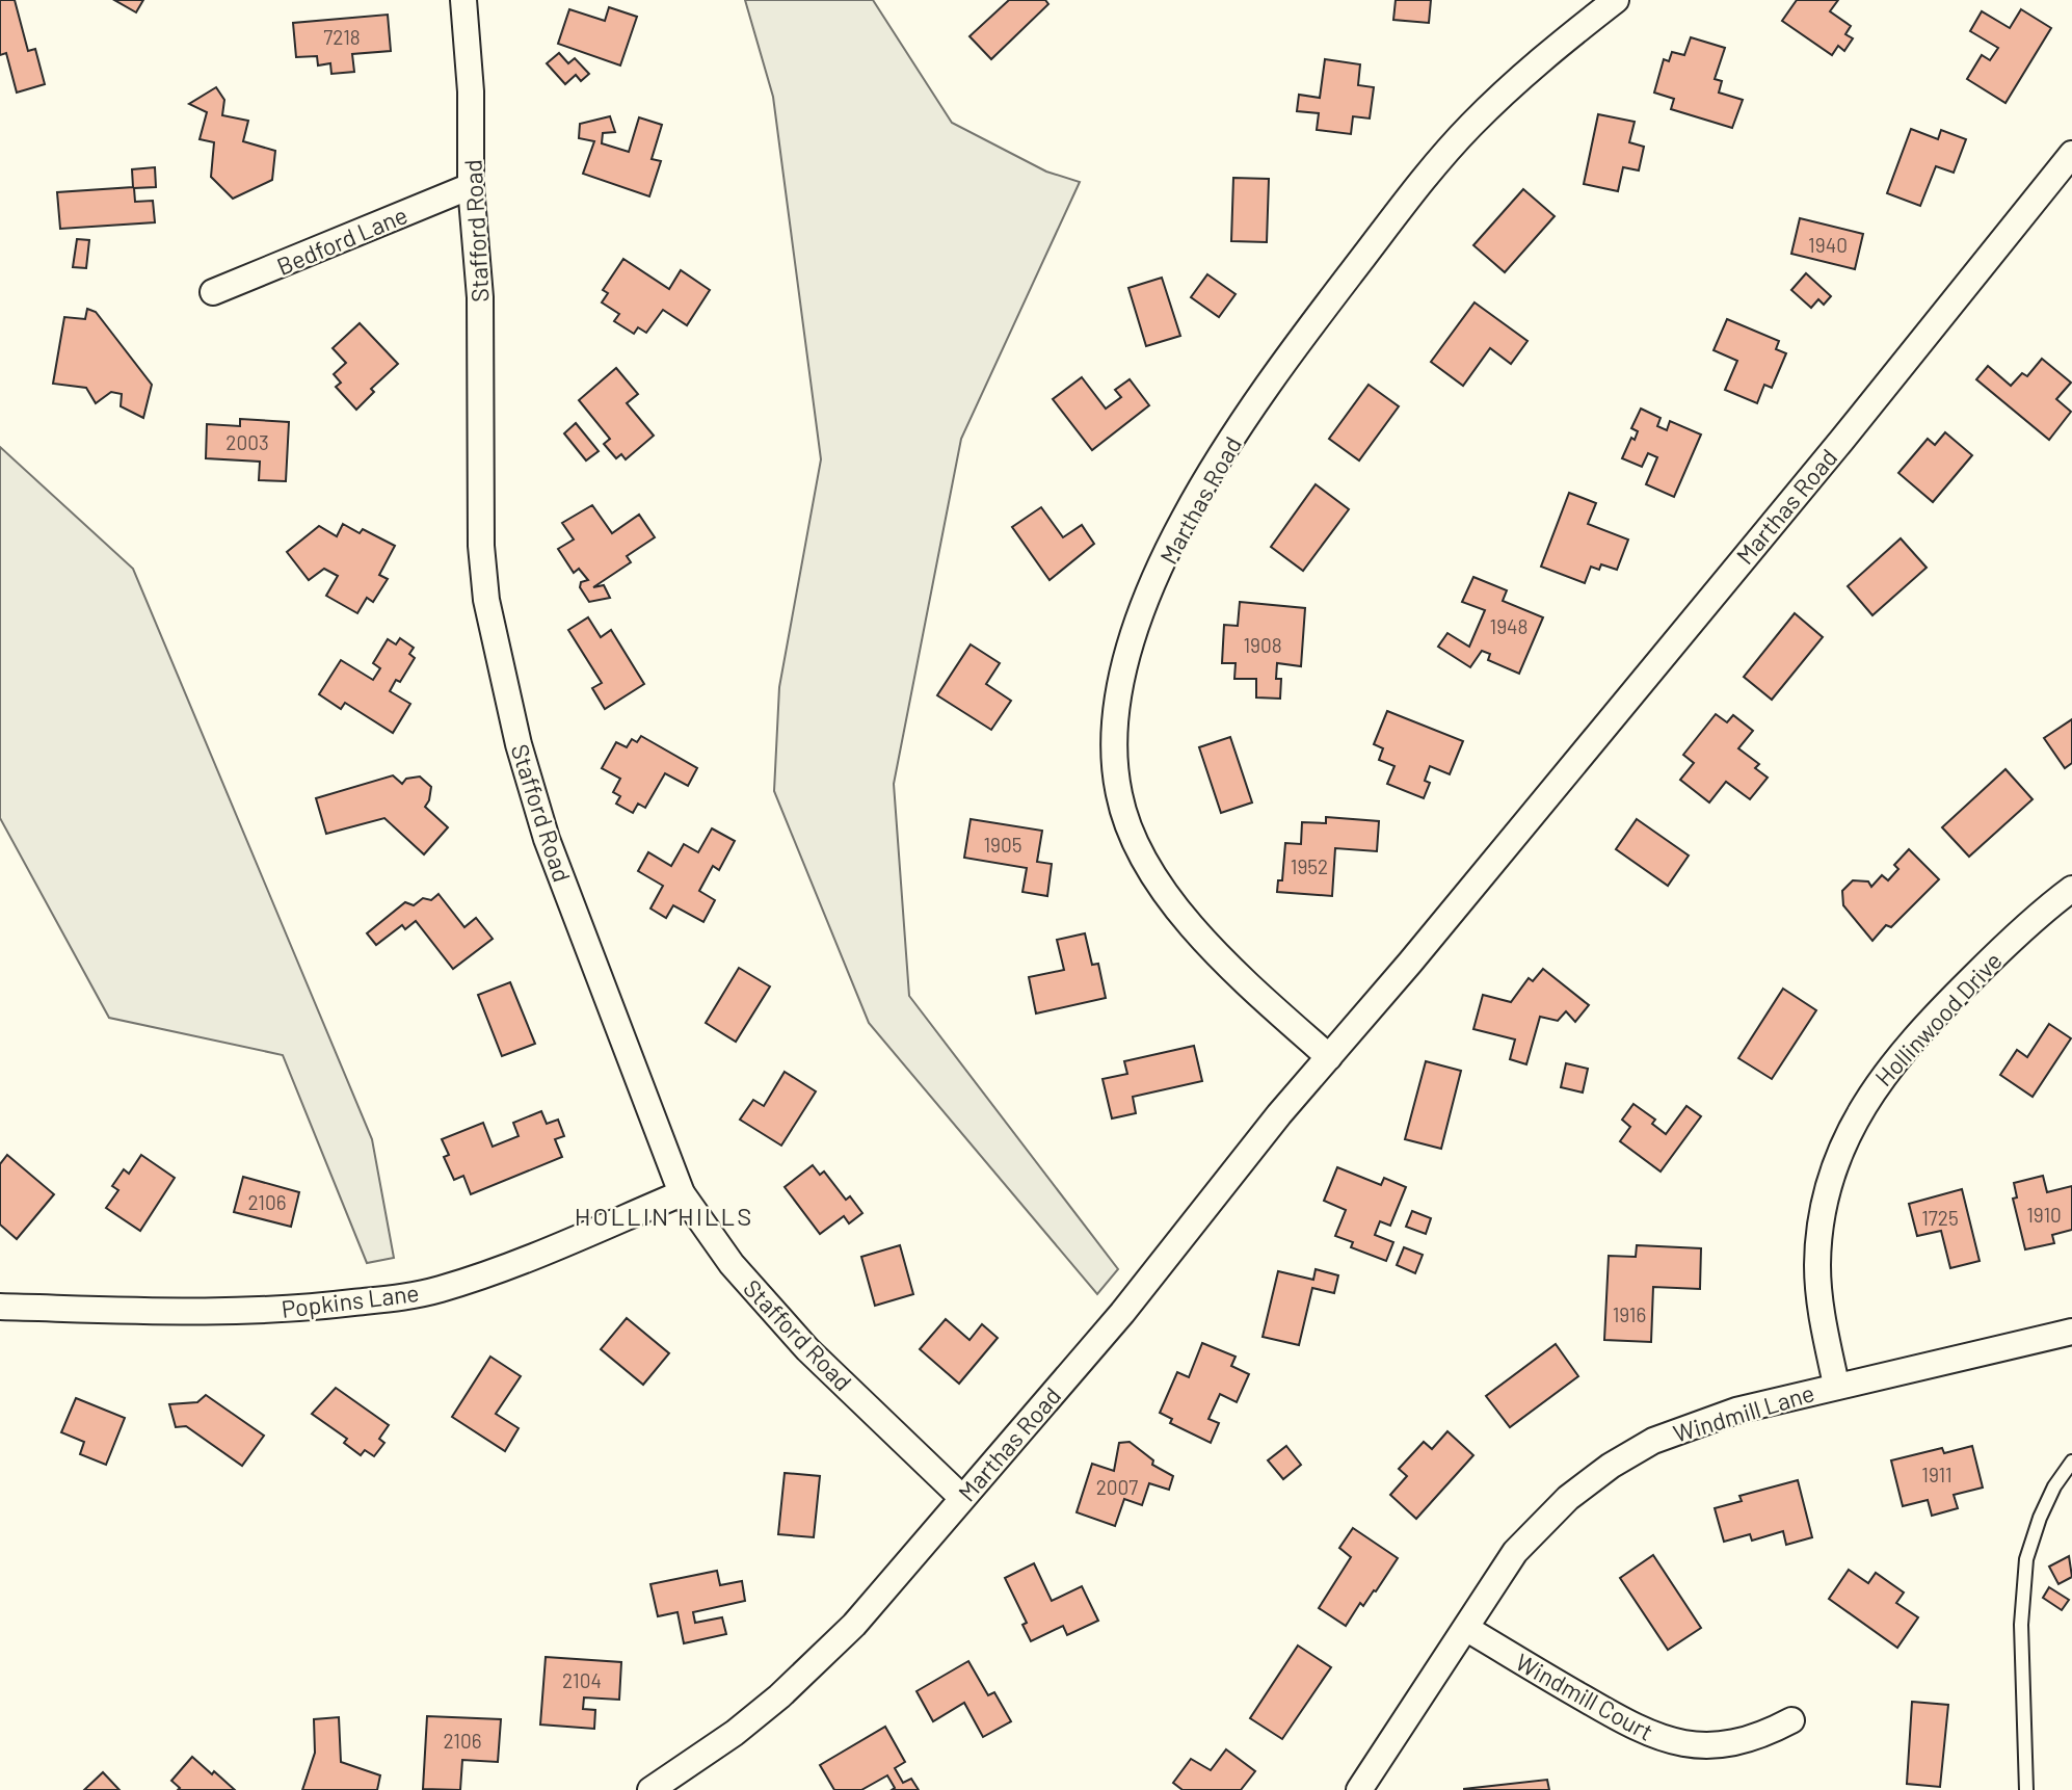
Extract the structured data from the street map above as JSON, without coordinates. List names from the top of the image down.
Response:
{
  "streets": {
    "street": [
      "Stafford Road",
      "Bedford Lane",
      "Marthas Road",
      "Hollinwood Drive",
      "Popkins Lane",
      "Windmill Lane",
      "Windmill Court"
    ]
  },
  "crossings": [
    ["Stafford Road", "Bedford Lane"],
    ["Stafford Road", "Marthas Road"],
    ["Stafford Road", "Popkins Lane"],
    ["Hollinwood Drive", "Windmill Lane"],
    ["Windmill Lane", "Windmill Court"]
  ],
  "districts": ["HOLLIN HILLS"],
  "house_numbers": [
    "7218",
    "1940",
    "2003",
    "1948",
    "1908",
    "1905",
    "1952",
    "2106",
    "1910",
    "1725",
    "1916",
    "1911",
    "2007",
    "2104",
    "2106"
  ]
}
